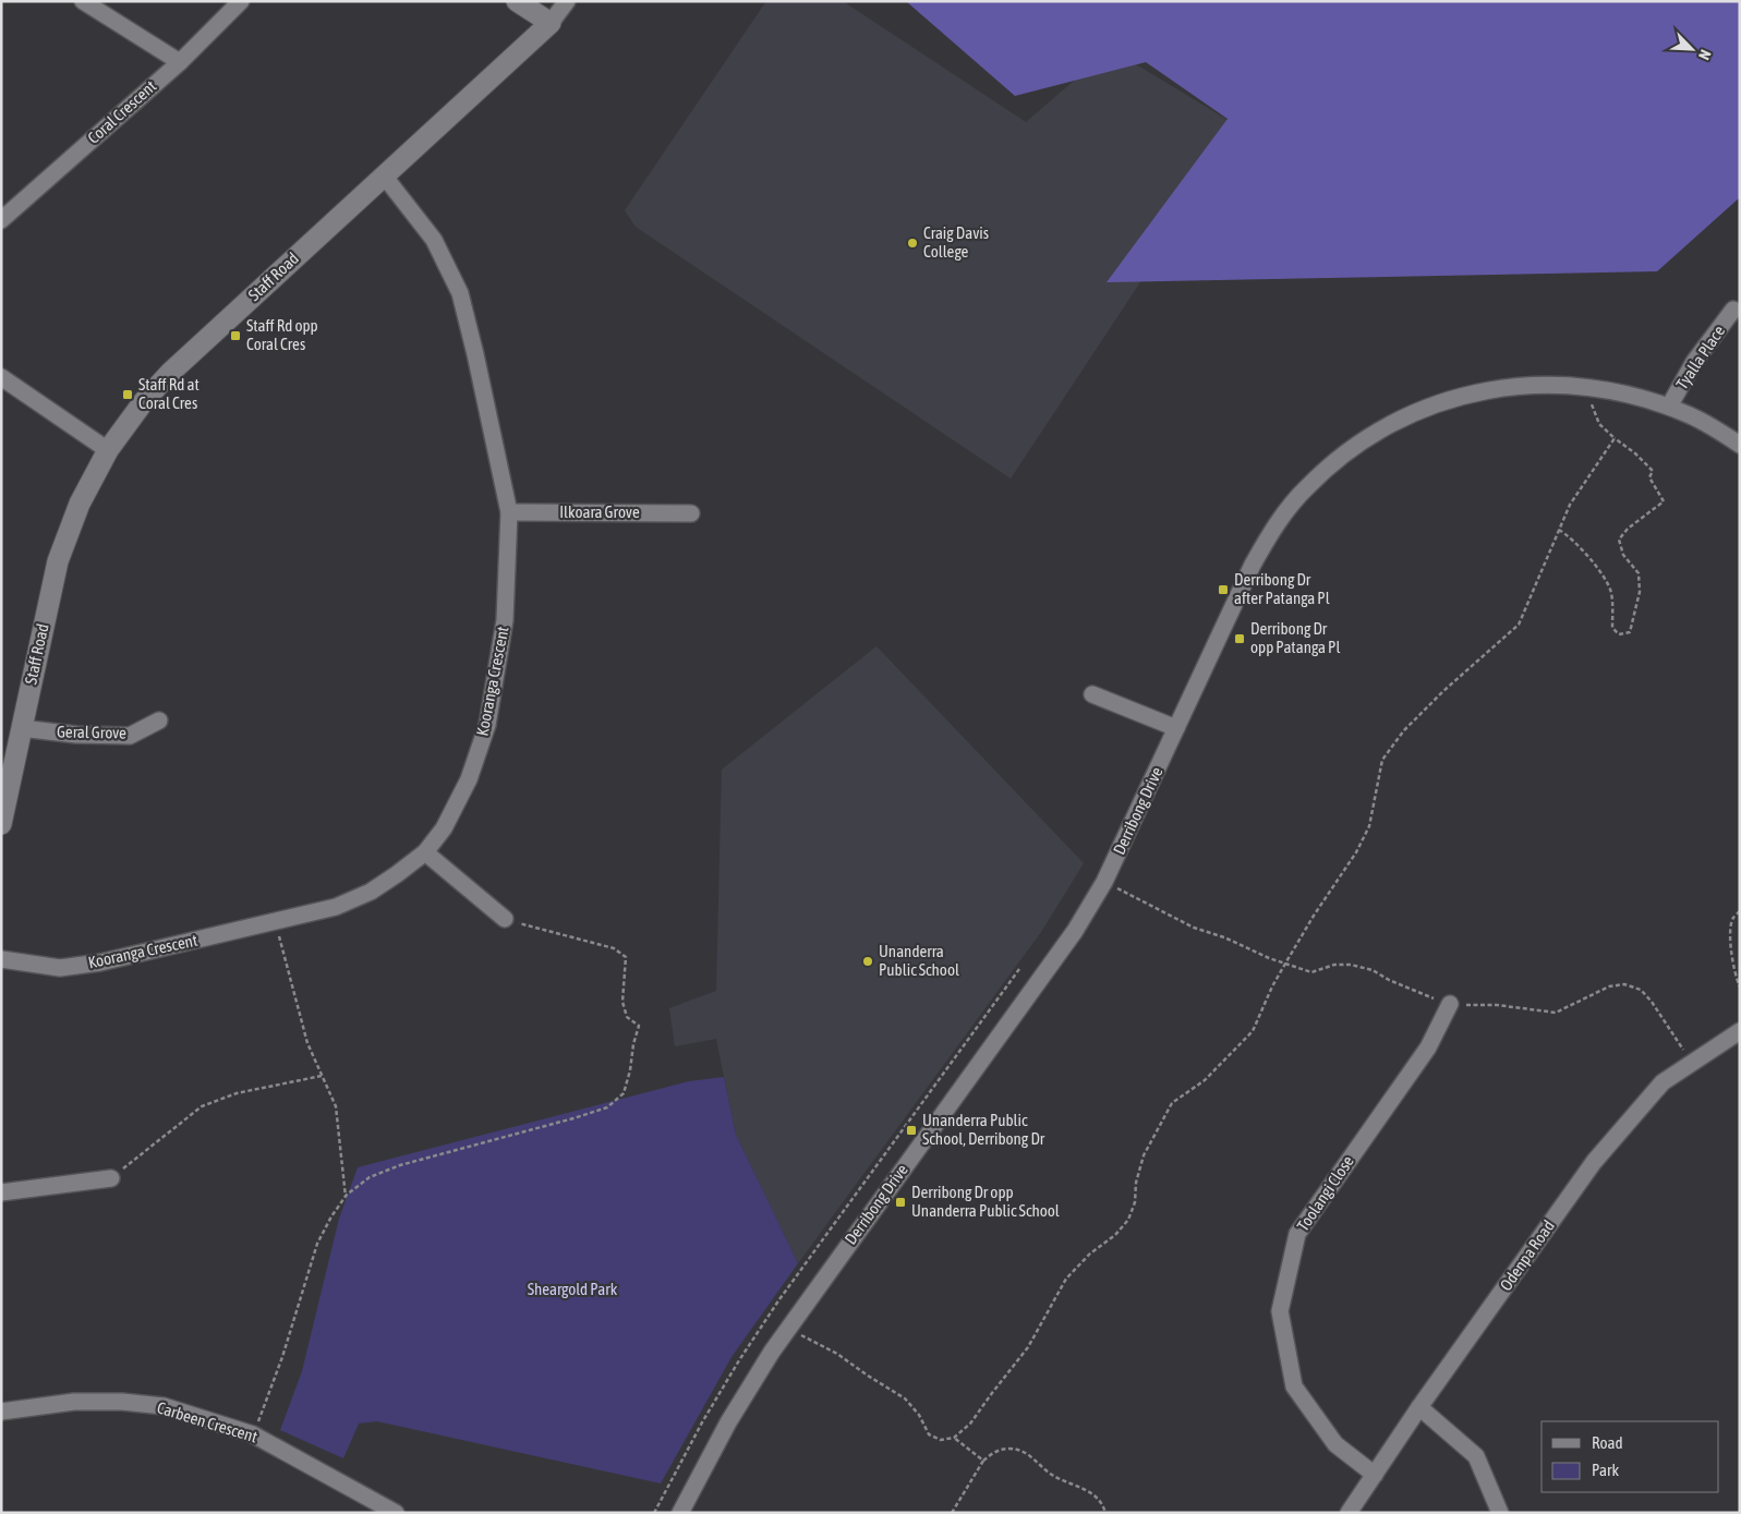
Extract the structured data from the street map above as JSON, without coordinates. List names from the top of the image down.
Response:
{
  "streets": {
    "street": [
      "Coral Crescent",
      "Staff Road",
      "Tyalla Place",
      "Ilkoara Grove",
      "Kooranga Crescent",
      "Geral Grove",
      "Derribong Drive",
      "Toolangi Close",
      "Odenpa Road",
      "Carbeen Crescent"
    ]
  },
  "crossings": [
    ["Staff Road", "Kooranga Crescent"],
    ["Staff Road", "Geral Grove"],
    ["Tyalla Place", "Derribong Drive"],
    ["Ilkoara Grove", "Kooranga Crescent"],
    ["Toolangi Close", "Odenpa Road"]
  ],
  "parks": ["Sheargold Park"],
  "places": {
    "other": ["Craig Davis College", "Unanderra Public School"],
    "transit": [
      "Staff Rd opp Coral Cres",
      "Staff Rd at Coral Cres",
      "Derribong Dr after Patanga Pl",
      "Derribong Dr opp Patanga Pl",
      "Unanderra Public School, Derribong Dr",
      "Derribong Dr opp Unanderra Public School"
    ]
  },
  "legend": ["Road", "Park"],
  "north": "bottom right"
}
